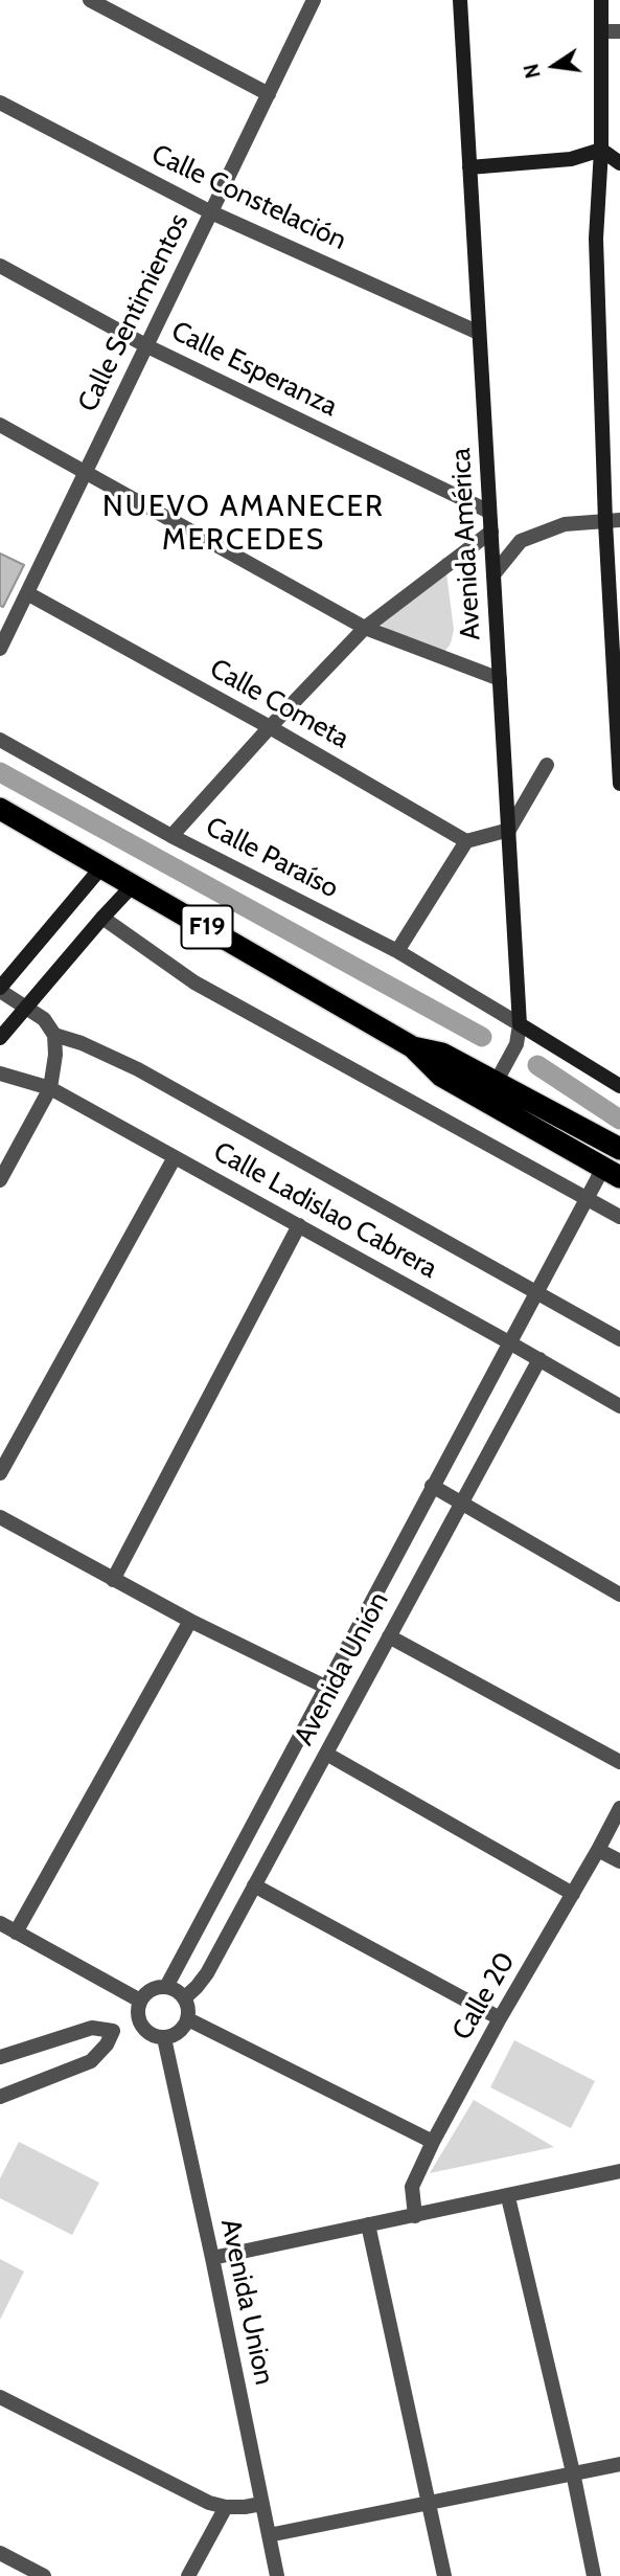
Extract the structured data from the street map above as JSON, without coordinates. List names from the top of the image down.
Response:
{
  "streets": {
    "highway": ["F19"],
    "street": [
      "Calle Constelación",
      "Calle Sentimientos",
      "Calle Esperanza",
      "Avenida América",
      "Calle Cometa",
      "Calle Paraíso",
      "Calle Ladislao Cabrera",
      "Avenida Unión",
      "Calle 20",
      "Avenida Union"
    ]
  },
  "crossings": [
    ["Calle Constelación", "Calle Sentimientos"],
    ["Calle Constelación", "Avenida América"],
    ["Calle Sentimientos", "Calle Esperanza"],
    ["Calle Sentimientos", "Calle Cometa"],
    ["Calle Esperanza", "Avenida América"],
    ["Avenida América", "Calle Paraíso"],
    ["Avenida América", "F19"],
    ["Calle Ladislao Cabrera", "Avenida Unión"],
    ["Avenida Unión", "Avenida Union"]
  ],
  "districts": ["NUEVO AMANECER MERCEDES"],
  "north": "left"
}
